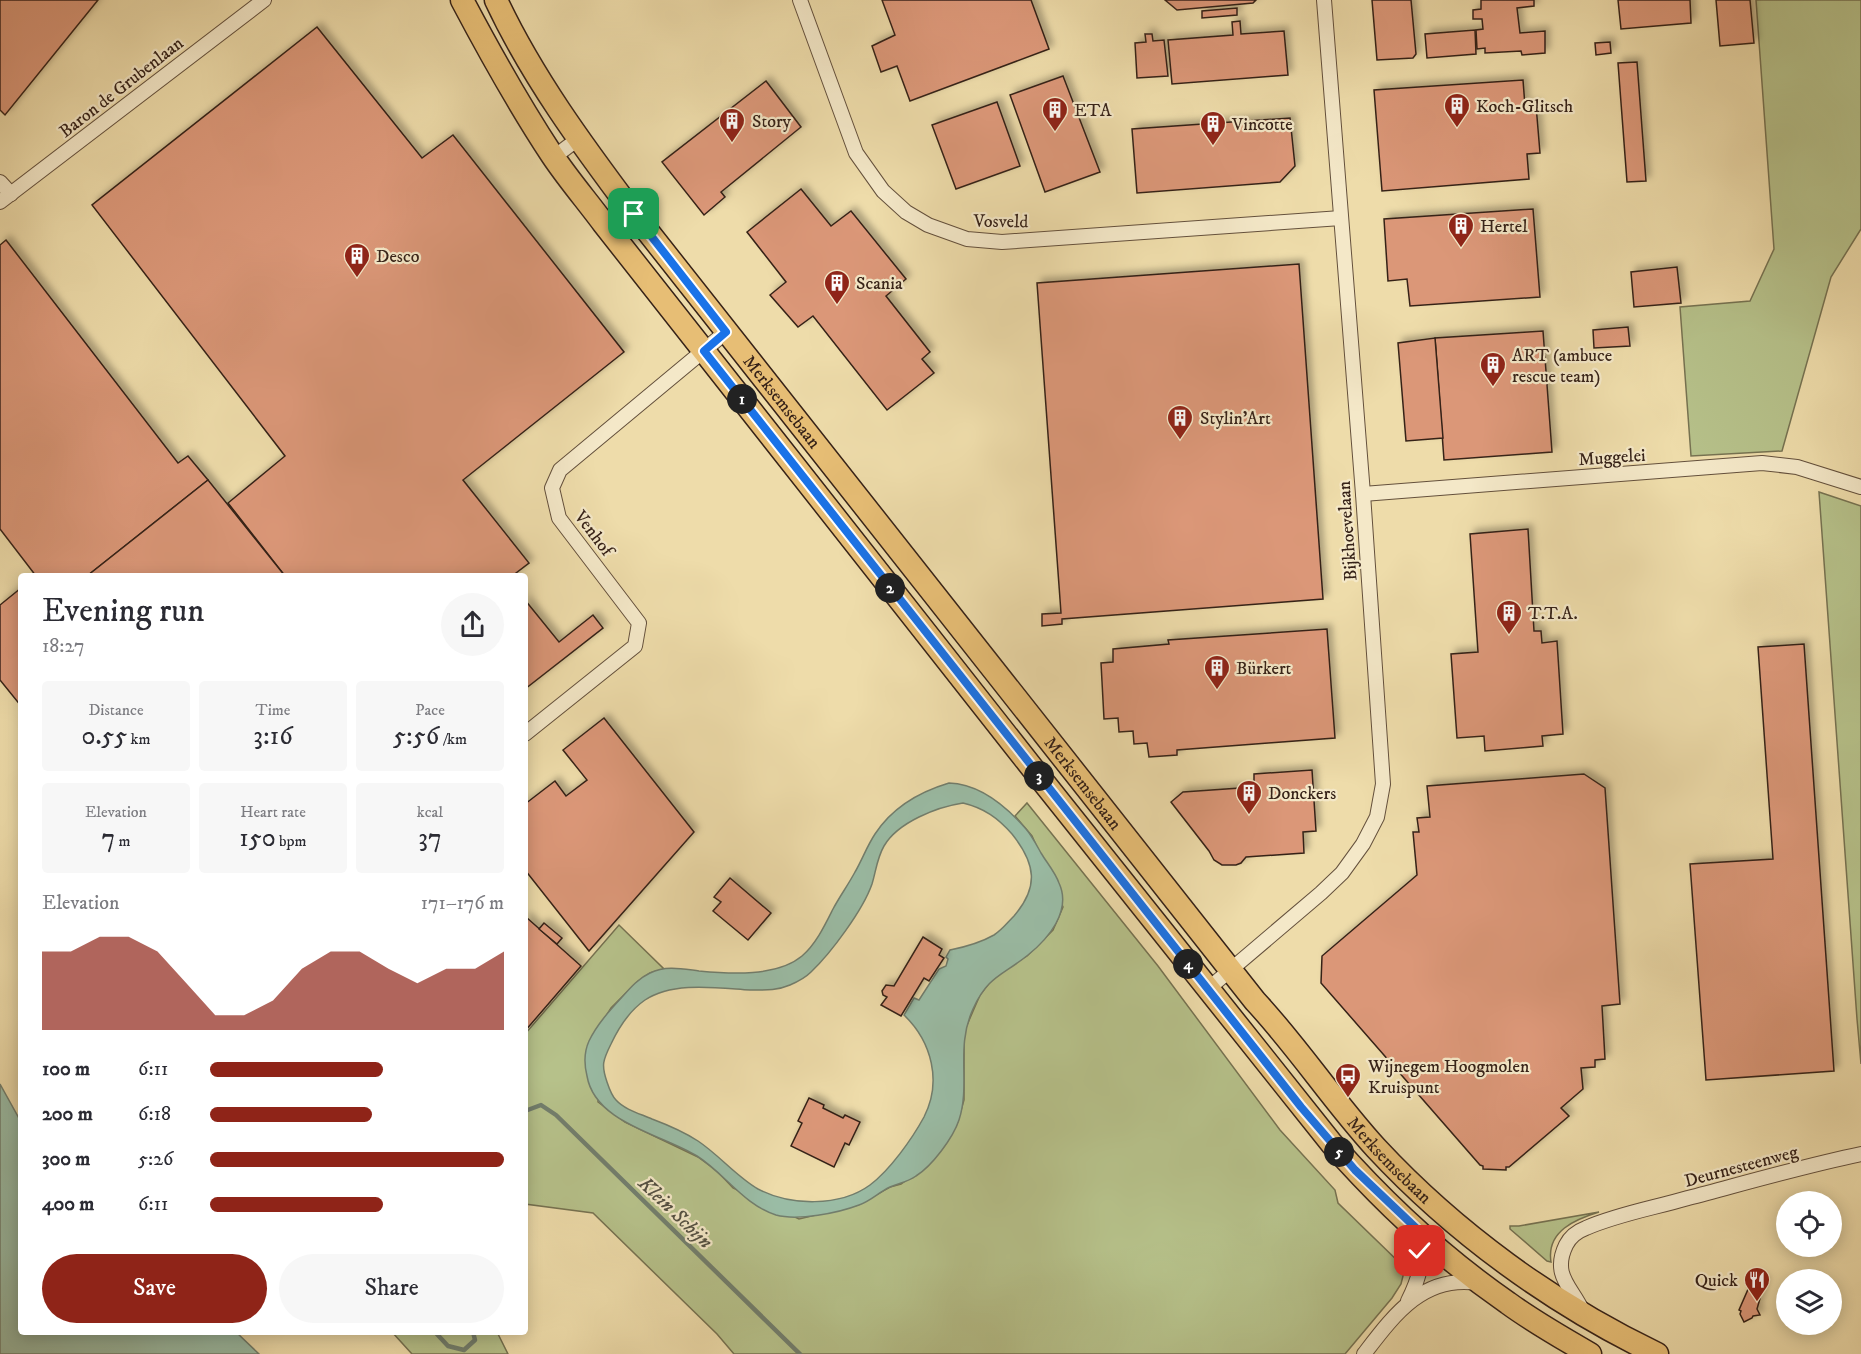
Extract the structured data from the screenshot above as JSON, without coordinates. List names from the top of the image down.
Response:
{
  "streets": {
    "main road": ["Merksemsebaan"],
    "street": [
      "Baron de Grubenlaan",
      "Vosveld",
      "Muggelei",
      "Bijkhoevelaan",
      "Venhof",
      "Deurnesteenweg"
    ]
  },
  "crossings": [
    ["Vosveld", "Bijkhoevelaan"],
    ["Merksemsebaan", "Bijkhoevelaan"],
    ["Merksemsebaan", "Venhof"],
    ["Merksemsebaan", "Deurnesteenweg"],
    ["Muggelei", "Bijkhoevelaan"]
  ],
  "water": ["Klein Schijn"],
  "places": {
    "building": [
      "Koch-Glitsch",
      "ETA",
      "Story",
      "Vincotte",
      "Hertel",
      "Desco",
      "Scania",
      "ART (ambuce rescue team)",
      "Stylin'Art",
      "T.T.A.",
      "Bürkert",
      "Donckers"
    ],
    "bus stop": ["Wijnegem Hoogmolen Kruispunt"],
    "restaurant": ["Quick"]
  },
  "page": {
    "pins": [
      "1",
      "2",
      "3",
      "4",
      "5"
    ],
    "heading": ["Evening run", "18:27"],
    "stats": [
      ["Distance", "0.55 km"],
      ["Time", "3:16"],
      ["Pace", "5:56 /km"],
      ["Elevation", "7 m"],
      ["Heart rate", "150 bpm"],
      ["kcal", "37"]
    ],
    "chart": ["Elevation", "171–176 m"],
    "list": [
      {
        "name": "100 m",
        "note": "6:11"
      },
      {
        "name": "200 m",
        "note": "6:18"
      },
      {
        "name": "300 m",
        "note": "5:26"
      },
      {
        "name": "400 m",
        "note": "6:11"
      }
    ],
    "buttons": ["Save", "Share"]
  }
}
